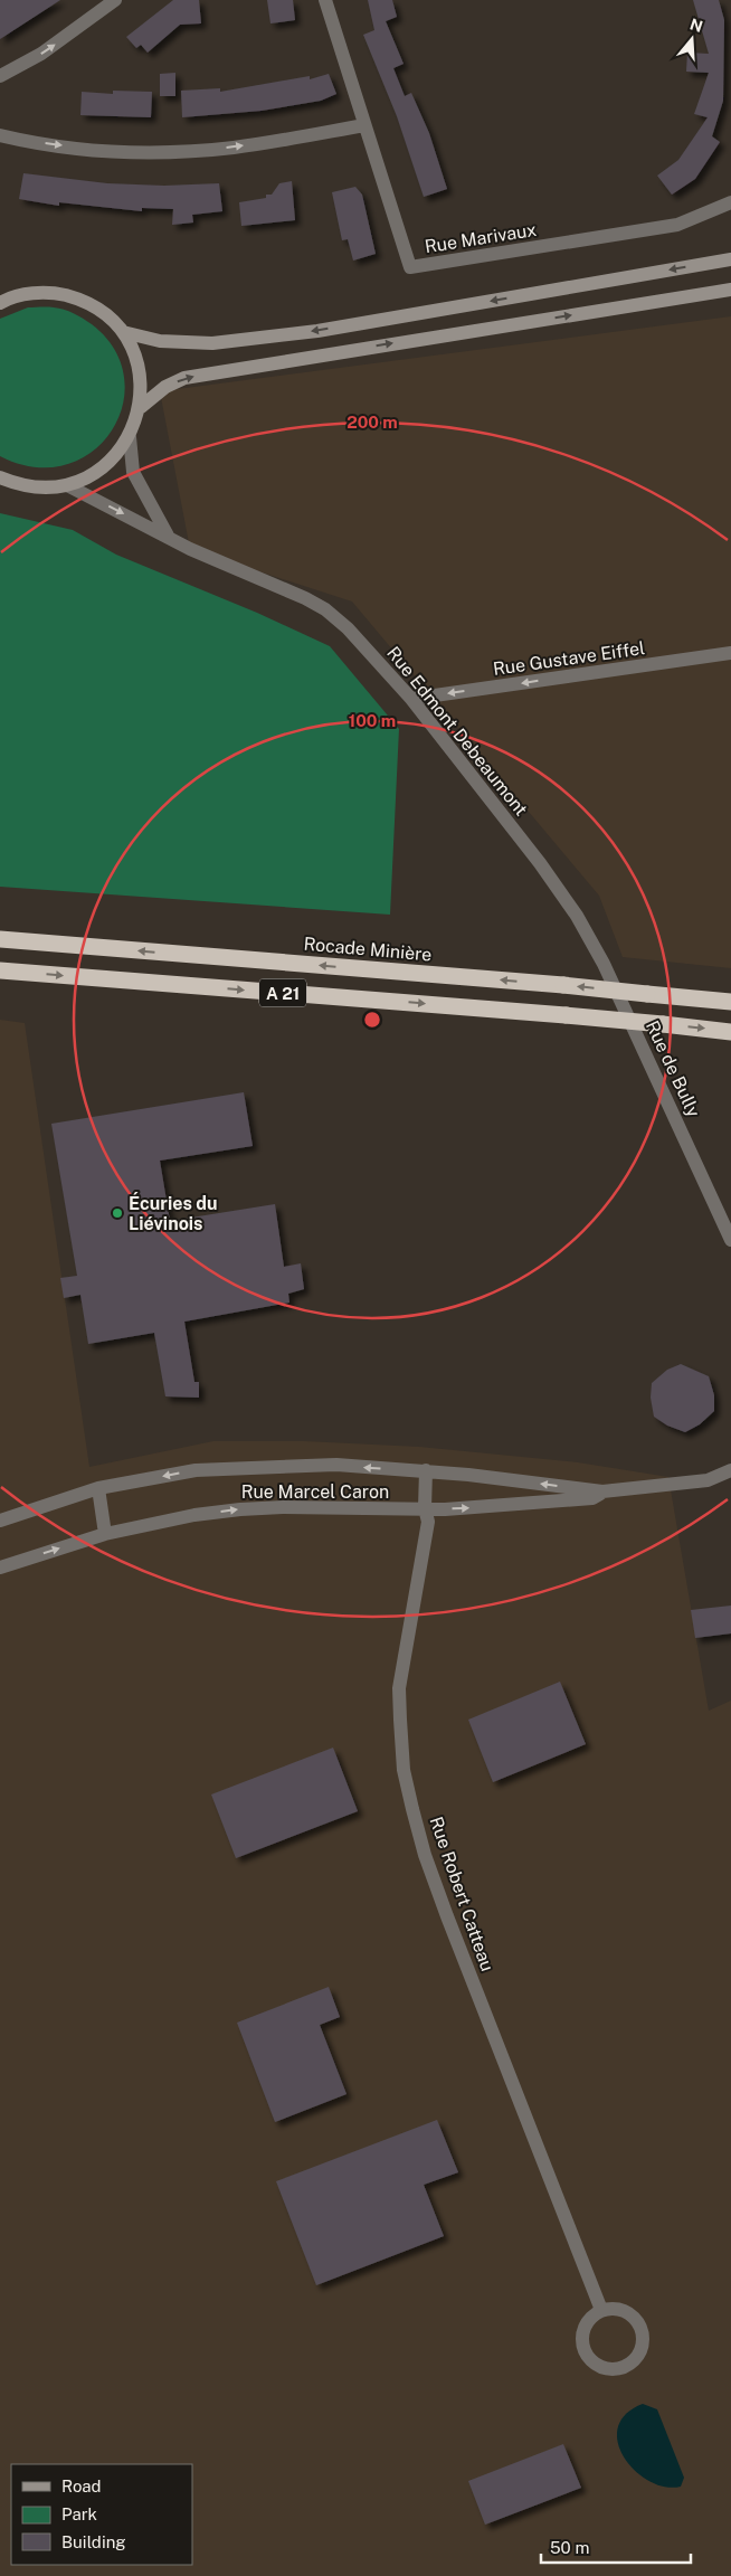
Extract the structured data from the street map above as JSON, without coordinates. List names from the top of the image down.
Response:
{
  "streets": {
    "highway": ["Rocade Minière", "A 21"],
    "street": [
      "Rue Marivaux",
      "Rue Gustave Eiffel",
      "Rue Edmont Debeaumont",
      "Rue de Bully",
      "Rue Marcel Caron",
      "Rue Robert Catteau"
    ]
  },
  "crossings": [
    ["Rue Gustave Eiffel", "Rue Edmont Debeaumont"],
    ["Rue Edmont Debeaumont", "Rue de Bully"],
    ["Rue Marcel Caron", "Rue Robert Catteau"]
  ],
  "one_way": ["Rue Gustave Eiffel"],
  "places": ["Écuries du Liévinois"],
  "legend": ["Road", "Park", "Building"],
  "scale_bar": "50 m",
  "north": "top",
  "rings": ["200 m", "100 m"]
}
